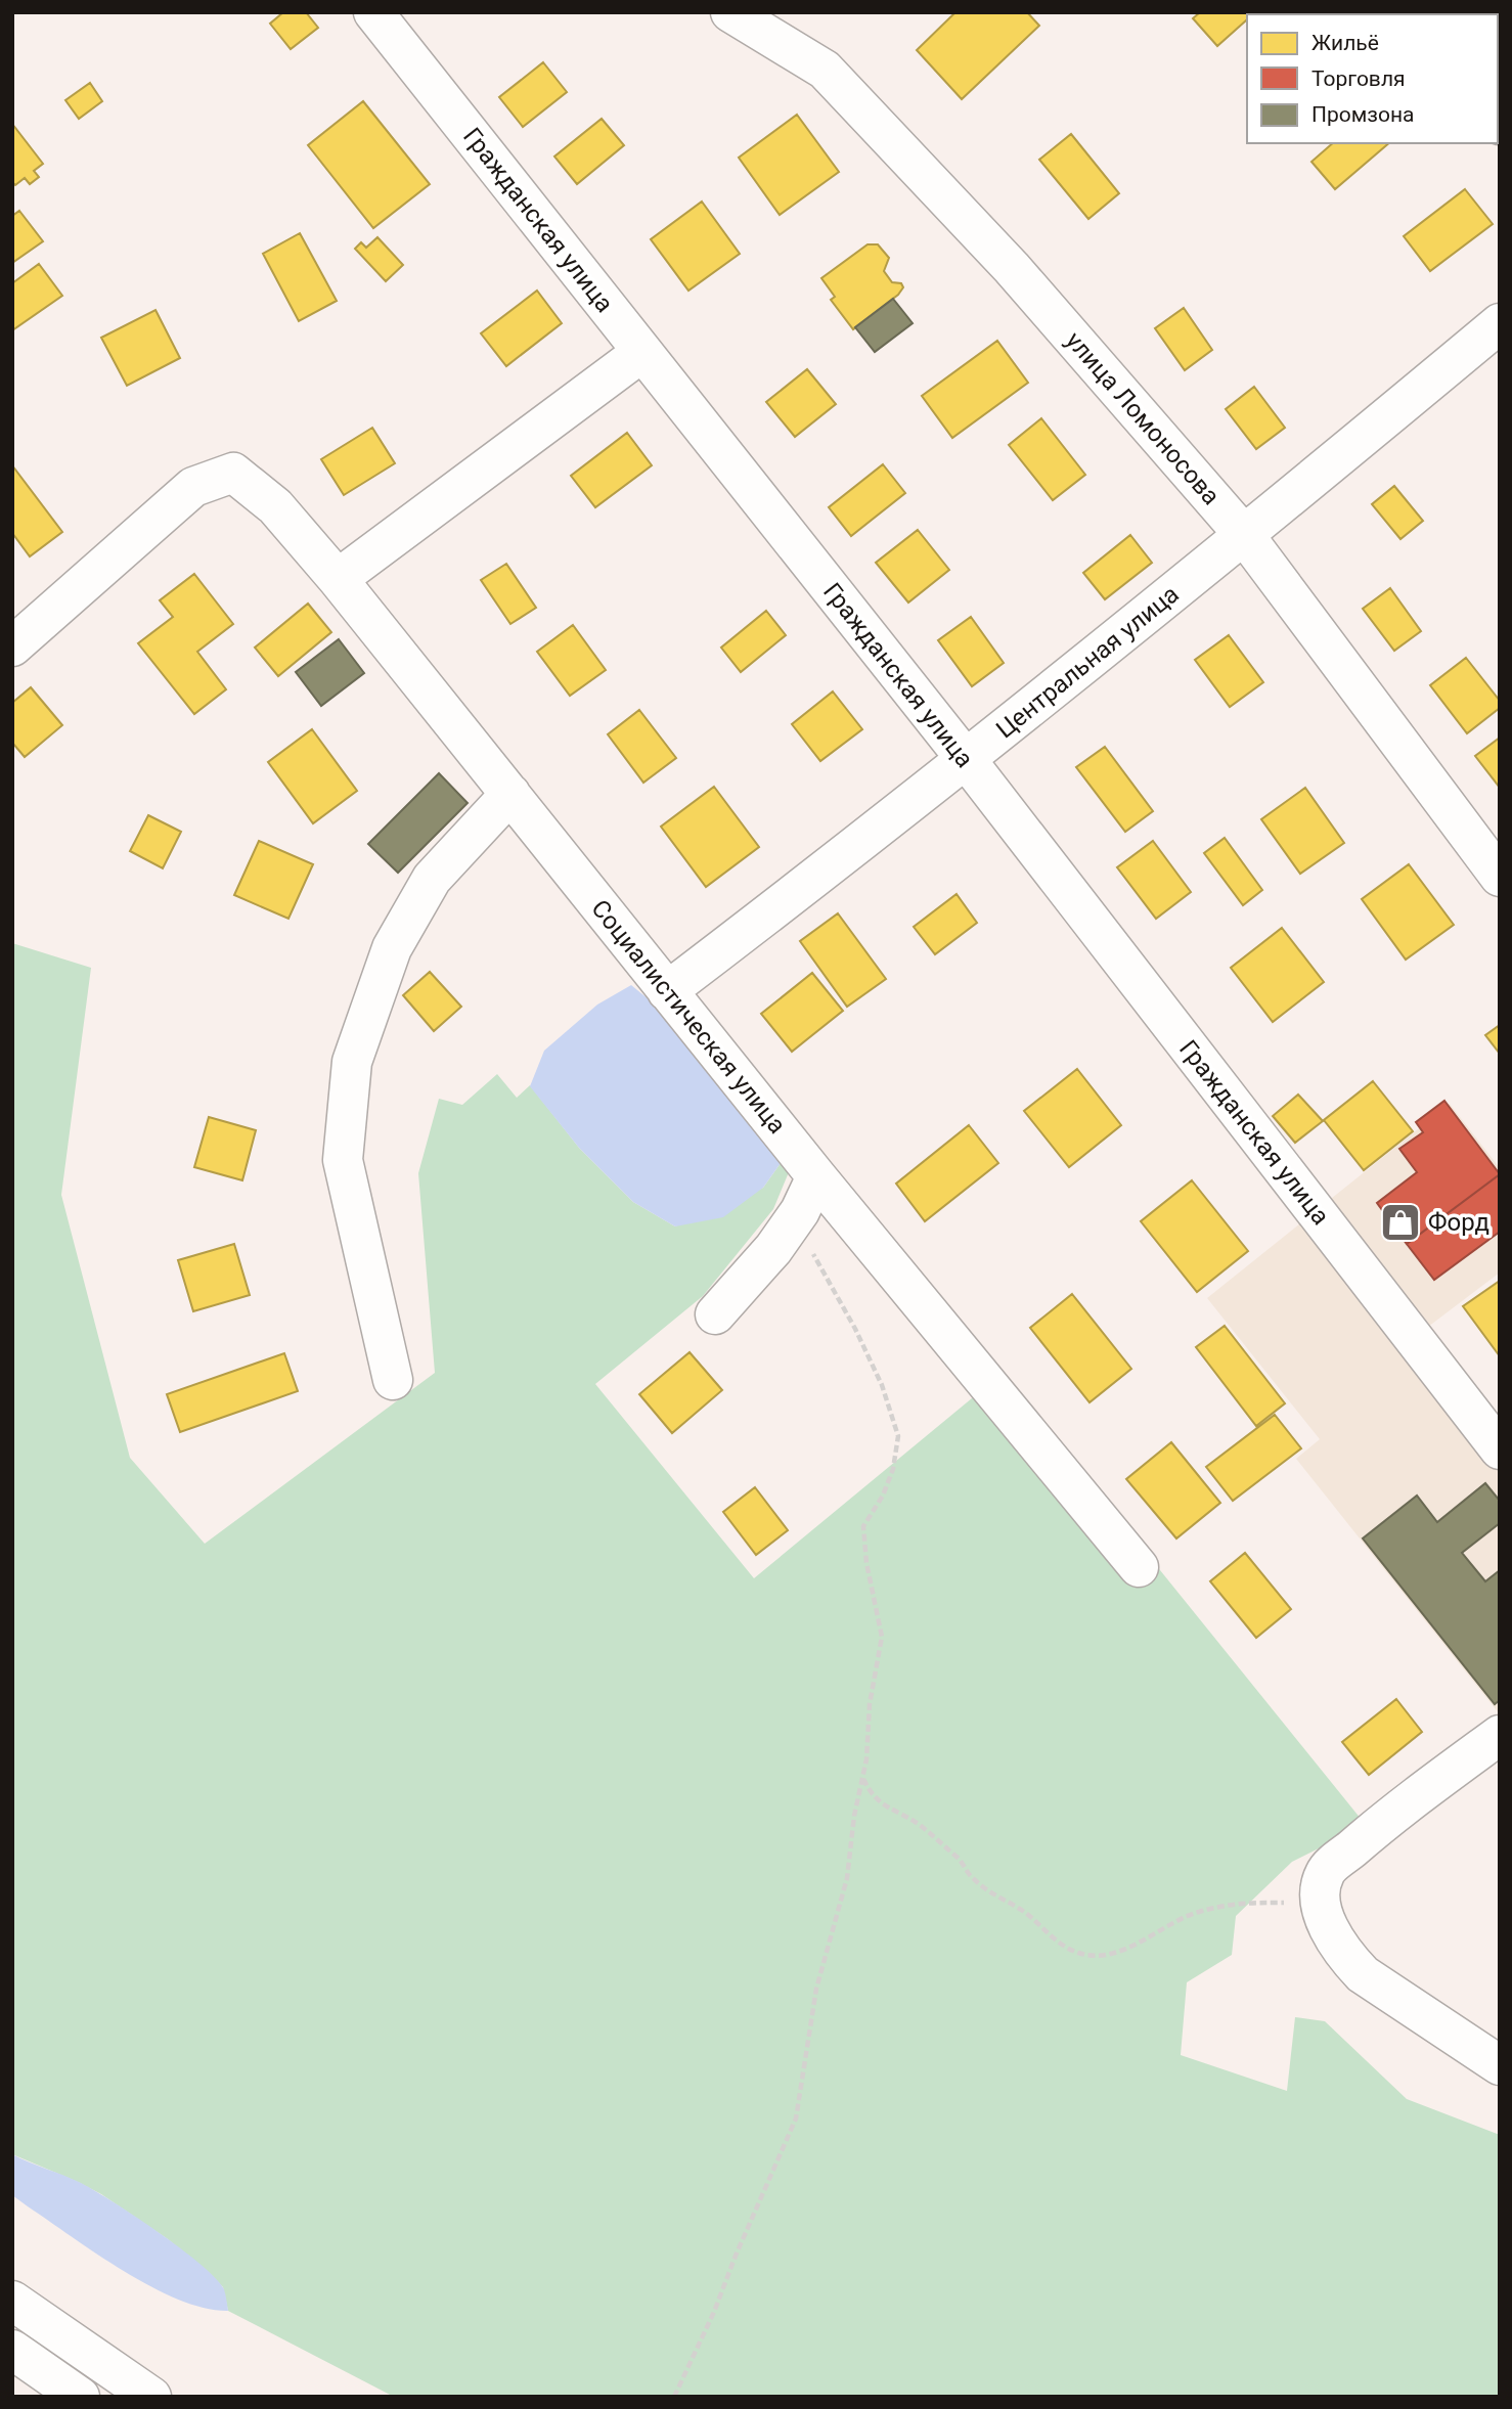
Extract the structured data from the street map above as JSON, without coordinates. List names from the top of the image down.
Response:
{
  "streets": {
    "main road": [
      "Гражданская улица",
      "улица Ломоносова",
      "Центральная улица",
      "Социалистическая улица"
    ]
  },
  "crossings": [
    ["Гражданская улица", "Центральная улица"],
    ["улица Ломоносова", "Центральная улица"],
    ["Центральная улица", "Социалистическая улица"]
  ],
  "places": {
    "shop": ["Форд"]
  },
  "legend": ["Жильё", "Торговля", "Промзона"]
}
